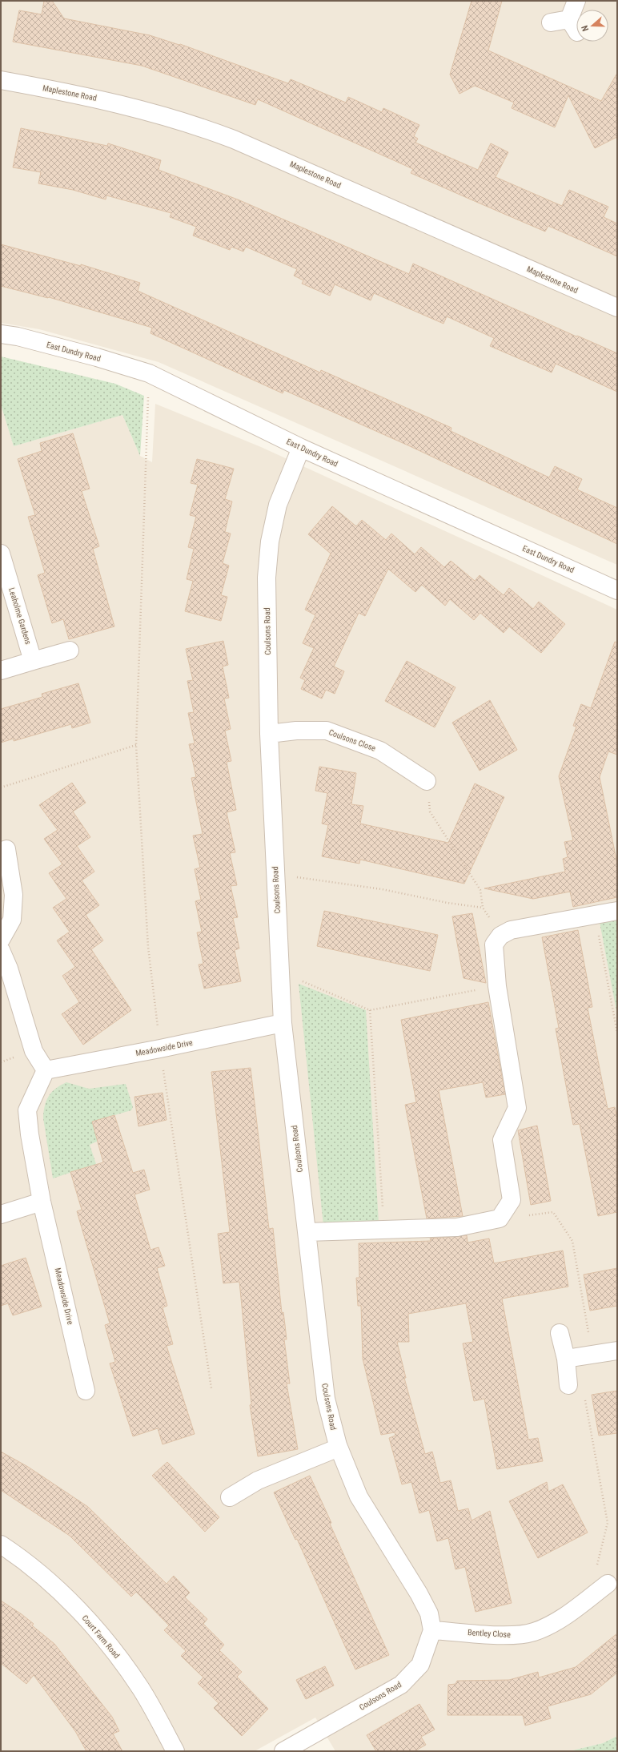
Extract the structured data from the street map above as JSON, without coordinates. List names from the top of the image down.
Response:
{
  "streets": {
    "street": [
      "Maplestone Road",
      "East Dundry Road",
      "Leaholme Gardens",
      "Coulsons Road",
      "Coulsons Close",
      "Meadowside Drive",
      "Bentley Close",
      "Court Farm Road"
    ]
  },
  "crossings": [
    ["East Dundry Road", "Coulsons Road"],
    ["Coulsons Road", "Coulsons Close"],
    ["Coulsons Road", "Meadowside Drive"],
    ["Coulsons Road", "Bentley Close"]
  ],
  "north": "left"
}
